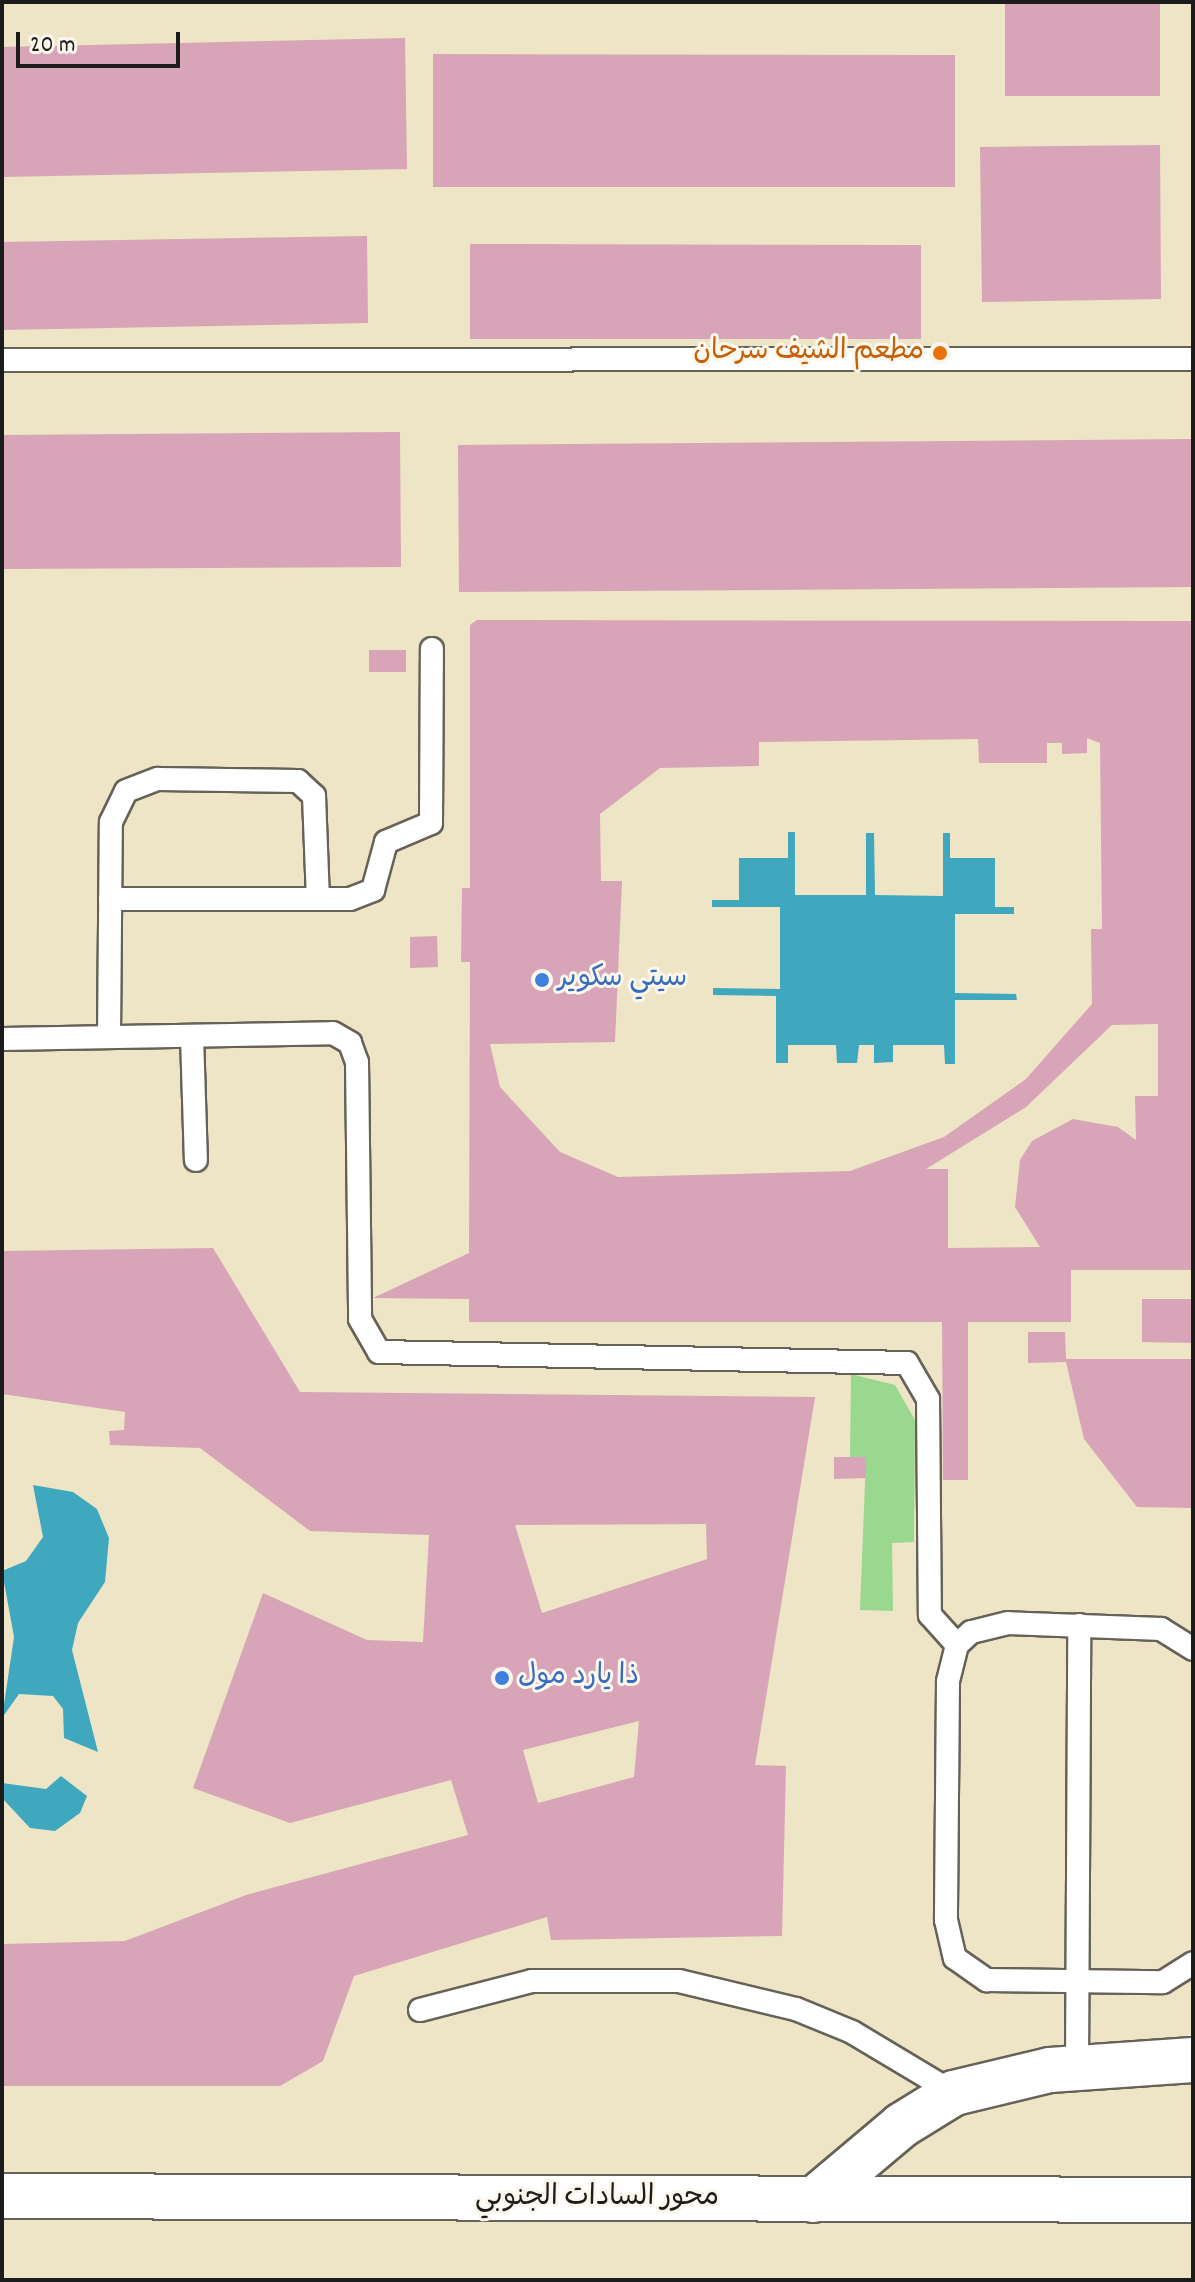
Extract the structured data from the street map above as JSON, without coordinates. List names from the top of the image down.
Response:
{
  "streets": {
    "main road": ["محور السادات الجنوبي"]
  },
  "places": ["مطعم الشيف سرحان", "سيتي سكوير", "ذا يارد مول"],
  "scale_bar": "20 m"
}
